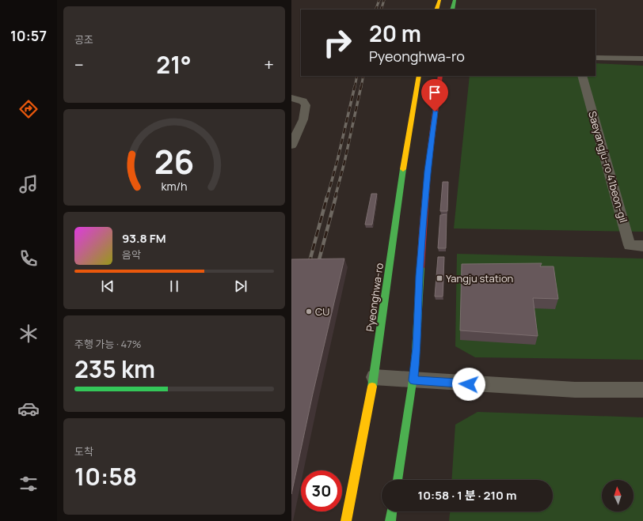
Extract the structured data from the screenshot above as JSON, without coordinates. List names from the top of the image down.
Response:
{
  "streets": {
    "main road": ["Pyeonghwa-ro"],
    "street": ["Saeyangju-ro 41beon-gil"]
  },
  "places": {
    "transit": ["Yangju station"],
    "other": ["CU"]
  },
  "north": "top",
  "page": {
    "tabs": "10:57",
    "tile": [
      "공조",
      ["주행 가능 · 47%", "235 km"],
      ["도착", "10:58"]
    ],
    "turn": ["20 m", "Pyeonghwa-ro"],
    "heat": ["−", "21°", "+"],
    "song": ["93.8 FM", "음악"],
    "limit": "30",
    "trip": "10:58 · 1 분 · 210 m",
    "gauge": ["26", "km/h"]
  }
}
